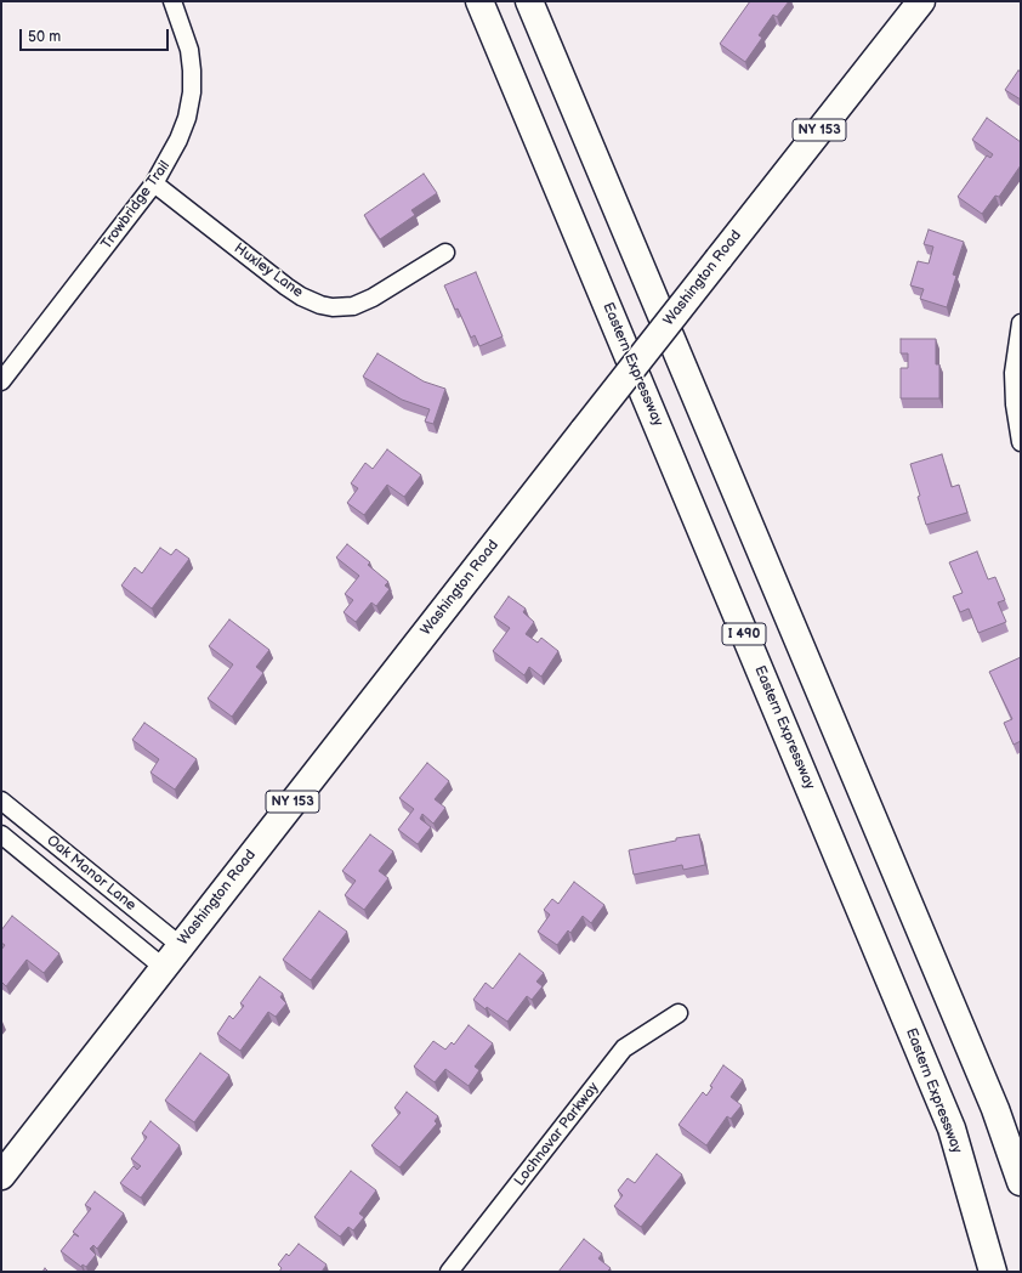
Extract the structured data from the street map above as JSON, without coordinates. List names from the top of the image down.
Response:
{
  "streets": {
    "main road": [
      "NY 153",
      "Washington Road",
      "Eastern Expressway",
      "I 490"
    ],
    "street": [
      "Trowbridge Trail",
      "Huxley Lane",
      "Oak Manor Lane",
      "Lochnavar Parkway"
    ]
  },
  "crossings": [
    ["Trowbridge Trail", "Huxley Lane"],
    ["Washington Road", "Oak Manor Lane"]
  ],
  "scale_bar": "50 m"
}
